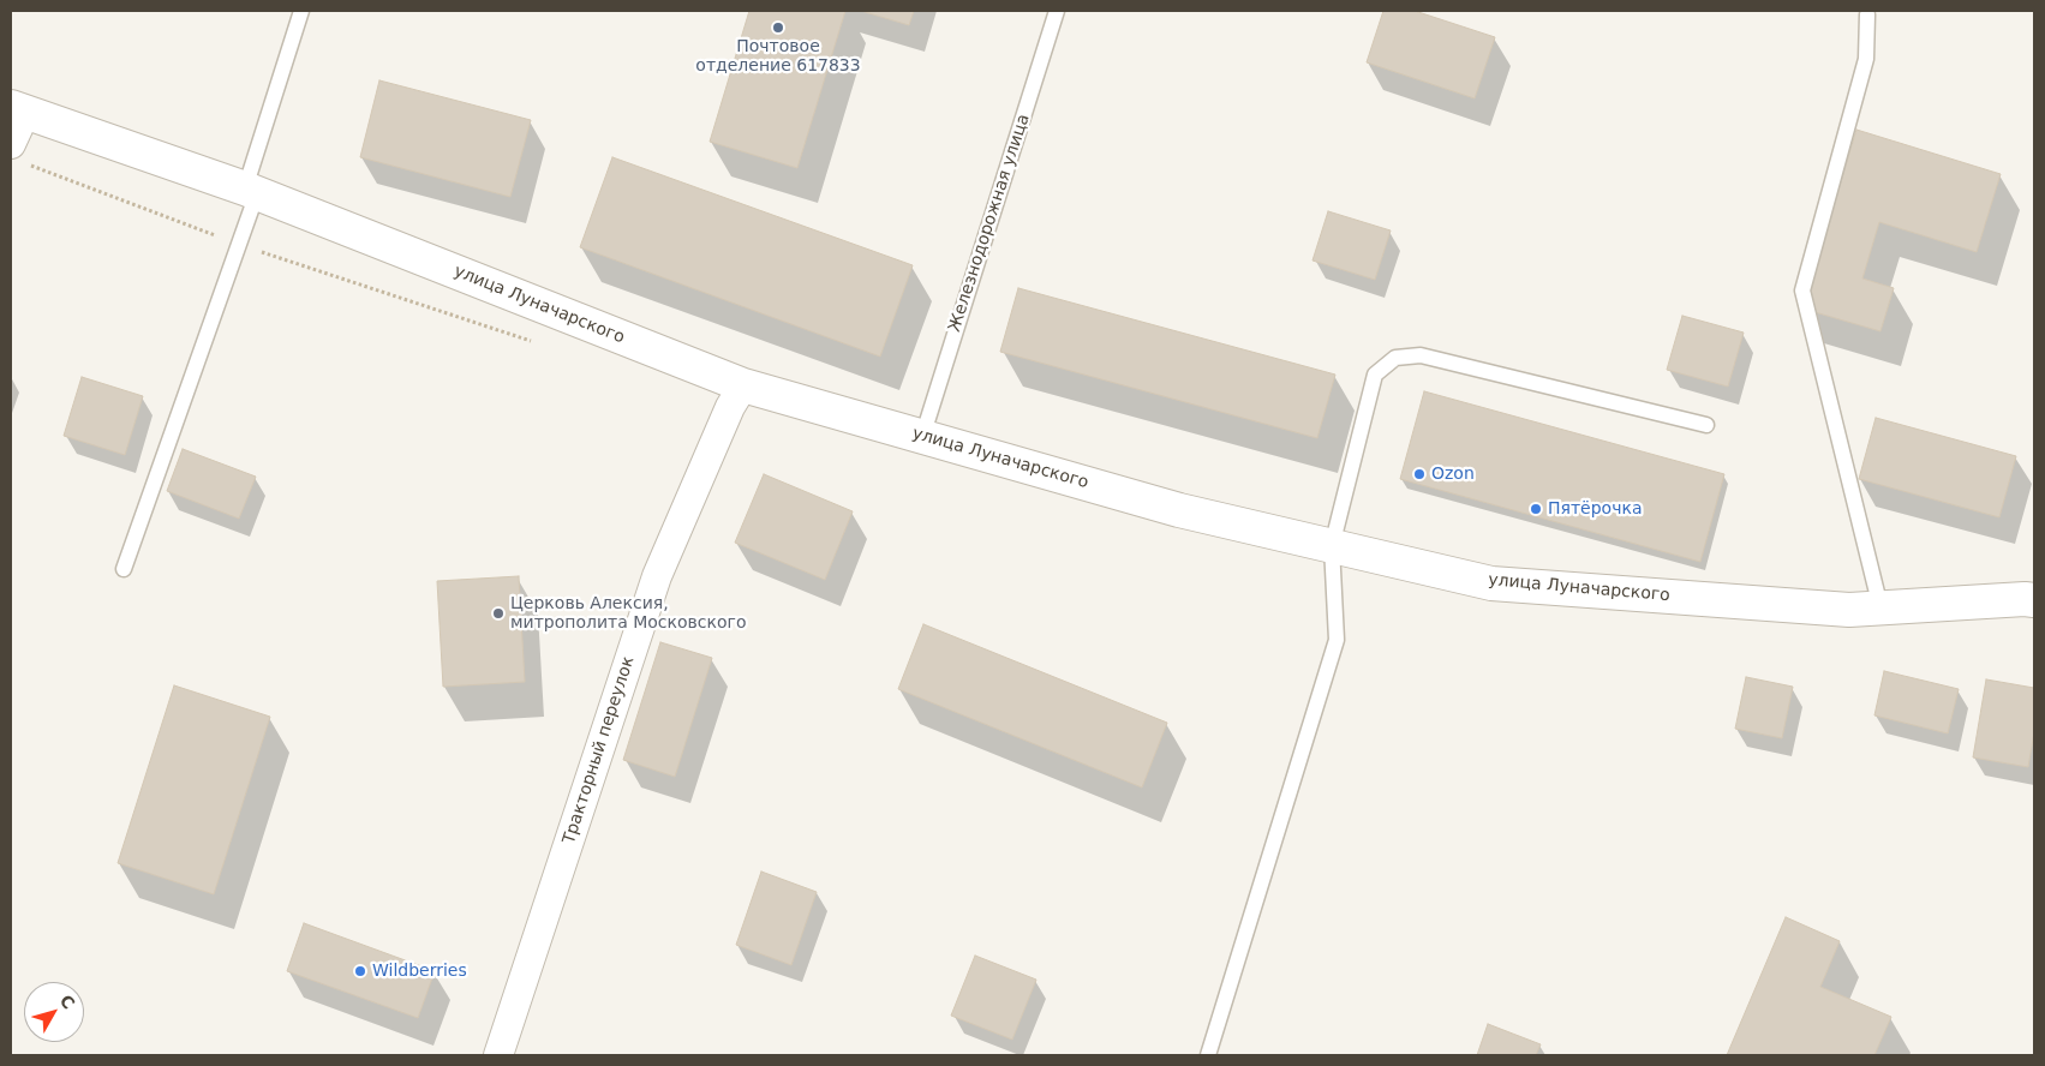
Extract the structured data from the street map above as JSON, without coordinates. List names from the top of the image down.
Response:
{
  "streets": {
    "street": ["улица Луначарского", "Тракторный переулок"],
    "lane": ["Железнодорожная улица"]
  },
  "crossings": [
    ["Железнодорожная улица", "улица Луначарского"],
    ["улица Луначарского", "Тракторный переулок"]
  ],
  "places": [
    "Почтовое отделение 617833",
    "Ozon",
    "Пятёрочка",
    "Церковь Алексия, митрополита Московского",
    "Wildberries"
  ],
  "north": "top right"
}
